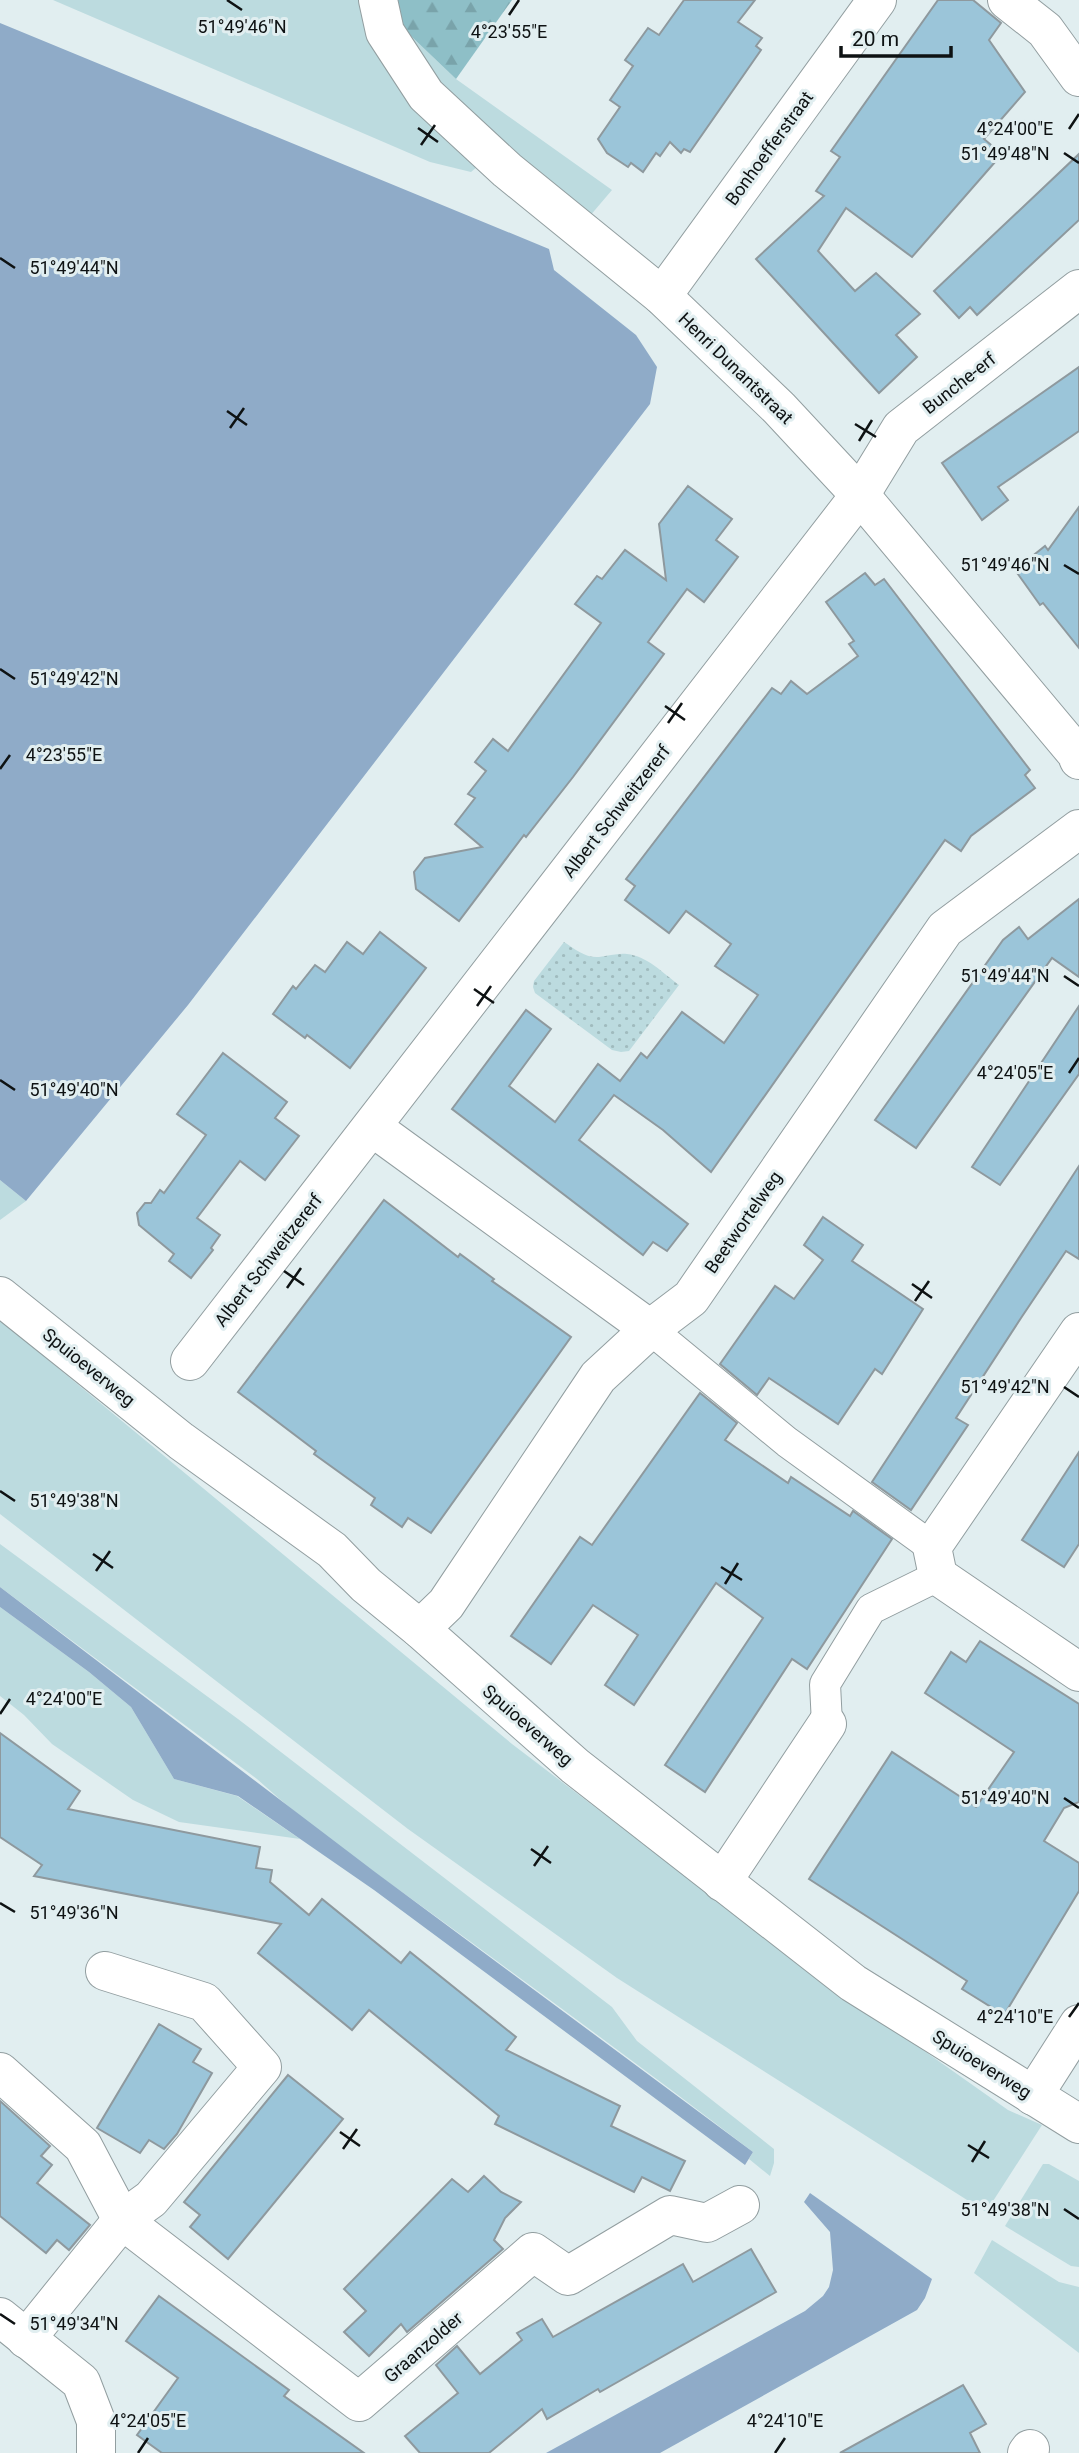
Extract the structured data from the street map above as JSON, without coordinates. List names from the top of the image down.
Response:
{
  "streets": {
    "street": [
      "Bonhoefferstraat",
      "Henri Dunantstraat",
      "Bunche-erf",
      "Albert Schweitzererf",
      "Beetwortelweg",
      "Spuioeverweg",
      "Graanzolder"
    ]
  },
  "crossings": [
    ["Bonhoefferstraat", "Henri Dunantstraat"],
    ["Henri Dunantstraat", "Bunche-erf"],
    ["Henri Dunantstraat", "Albert Schweitzererf"],
    ["Bunche-erf", "Albert Schweitzererf"],
    ["Beetwortelweg", "Spuioeverweg"]
  ],
  "scale_bar": "20 m",
  "coordinates": [
    "51°49'46\"N",
    "4°23'55\"E",
    "4°24'00\"E",
    "51°49'48\"N",
    "51°49'44\"N",
    "51°49'42\"N",
    "4°24'05\"E",
    "51°49'40\"N",
    "51°49'38\"N",
    "51°49'36\"N",
    "4°24'10\"E",
    "51°49'34\"N"
  ]
}
